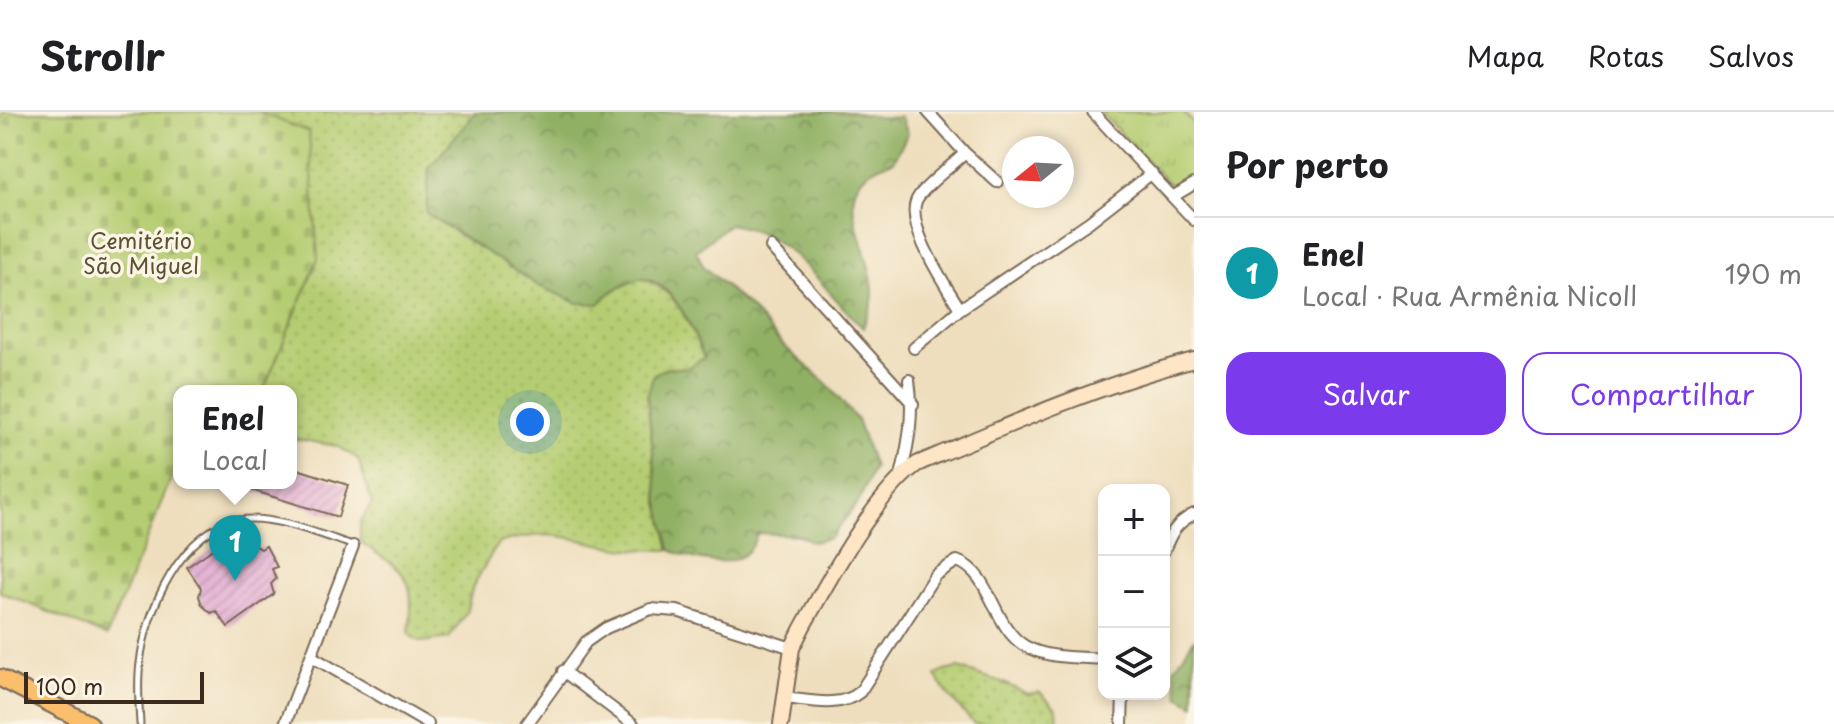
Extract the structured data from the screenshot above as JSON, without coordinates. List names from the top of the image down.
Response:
{
  "parks": ["Cemitério São Miguel"],
  "scale_bar": "100 m",
  "north": "left",
  "page": {
    "header": "Strollr",
    "nav": ["Mapa", "Rotas", "Salvos"],
    "heading": "Por perto",
    "list": [
      {
        "mark": "1",
        "name": "Enel",
        "note": "Local · Rua Armênia Nicoll",
        "value": "190 m"
      }
    ],
    "buttons": ["Salvar", "Compartilhar"],
    "popup": ["Enel", "Local"],
    "map_buttons": ["+", "−"],
    "pins": "1",
    "scale": "100 m"
  }
}
